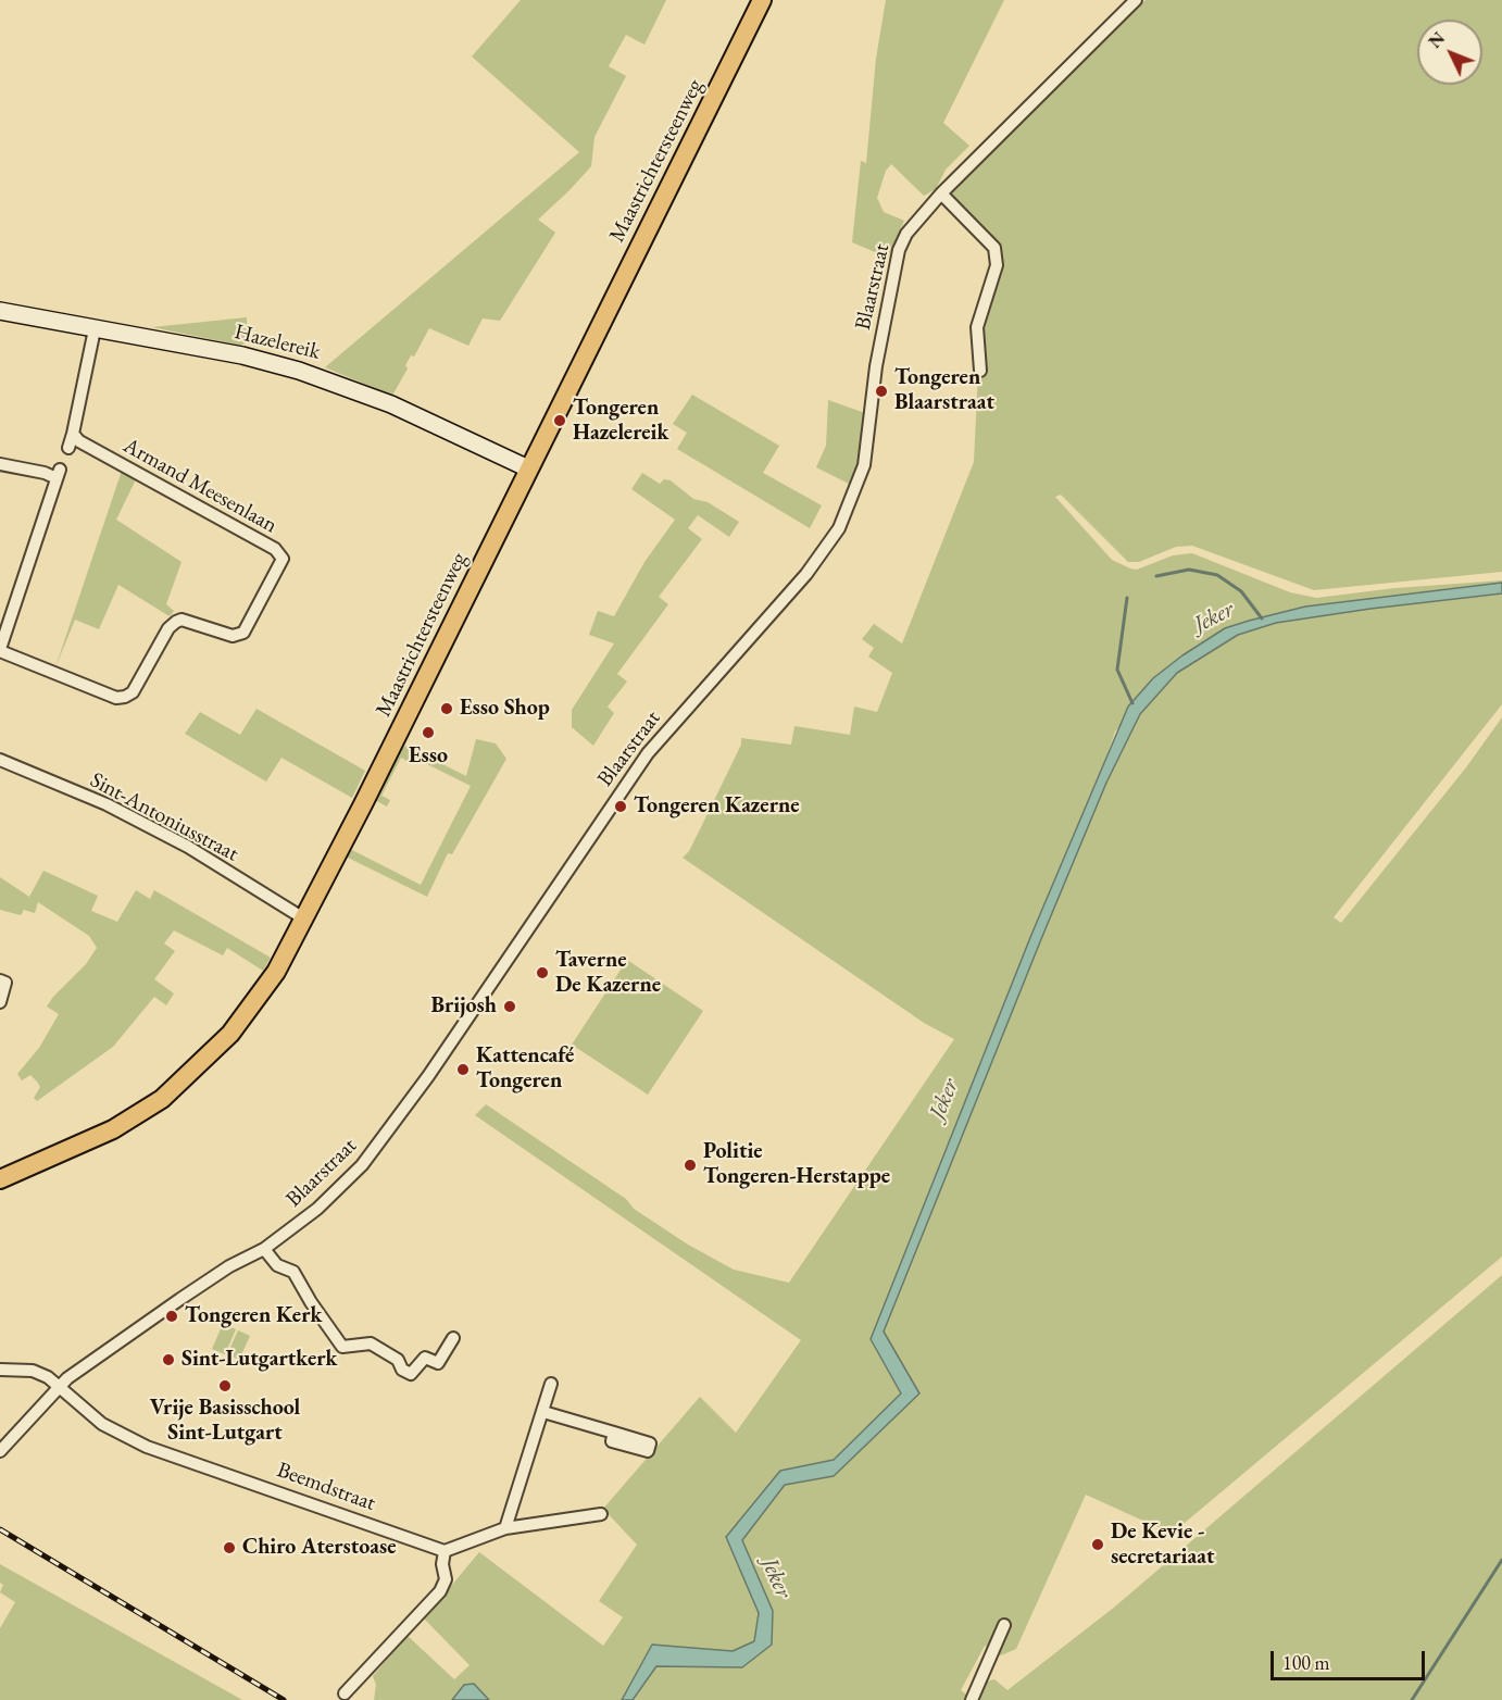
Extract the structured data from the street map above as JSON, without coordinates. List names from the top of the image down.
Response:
{
  "streets": {
    "main road": ["Maastrichtersteenweg"],
    "street": [
      "Blaarstraat",
      "Hazelereik",
      "Armand Meesenlaan",
      "Sint-Antoniusstraat",
      "Beemdstraat"
    ]
  },
  "crossings": [
    ["Maastrichtersteenweg", "Hazelereik"],
    ["Maastrichtersteenweg", "Sint-Antoniusstraat"],
    ["Blaarstraat", "Beemdstraat"]
  ],
  "water": ["Jeker"],
  "places": [
    "Tongeren Blaarstraat",
    "Tongeren Hazelereik",
    "Esso Shop",
    "Esso",
    "Tongeren Kazerne",
    "Taverne De Kazerne",
    "Brijosh",
    "Kattencafé Tongeren",
    "Politie Tongeren-Herstappe",
    "Tongeren Kerk",
    "Sint-Lutgartkerk",
    "Vrije Basisschool Sint-Lutgart",
    "De Kevie - secretariaat",
    "Chiro Aterstoase"
  ],
  "scale_bar": "100 m",
  "north": "top left"
}
